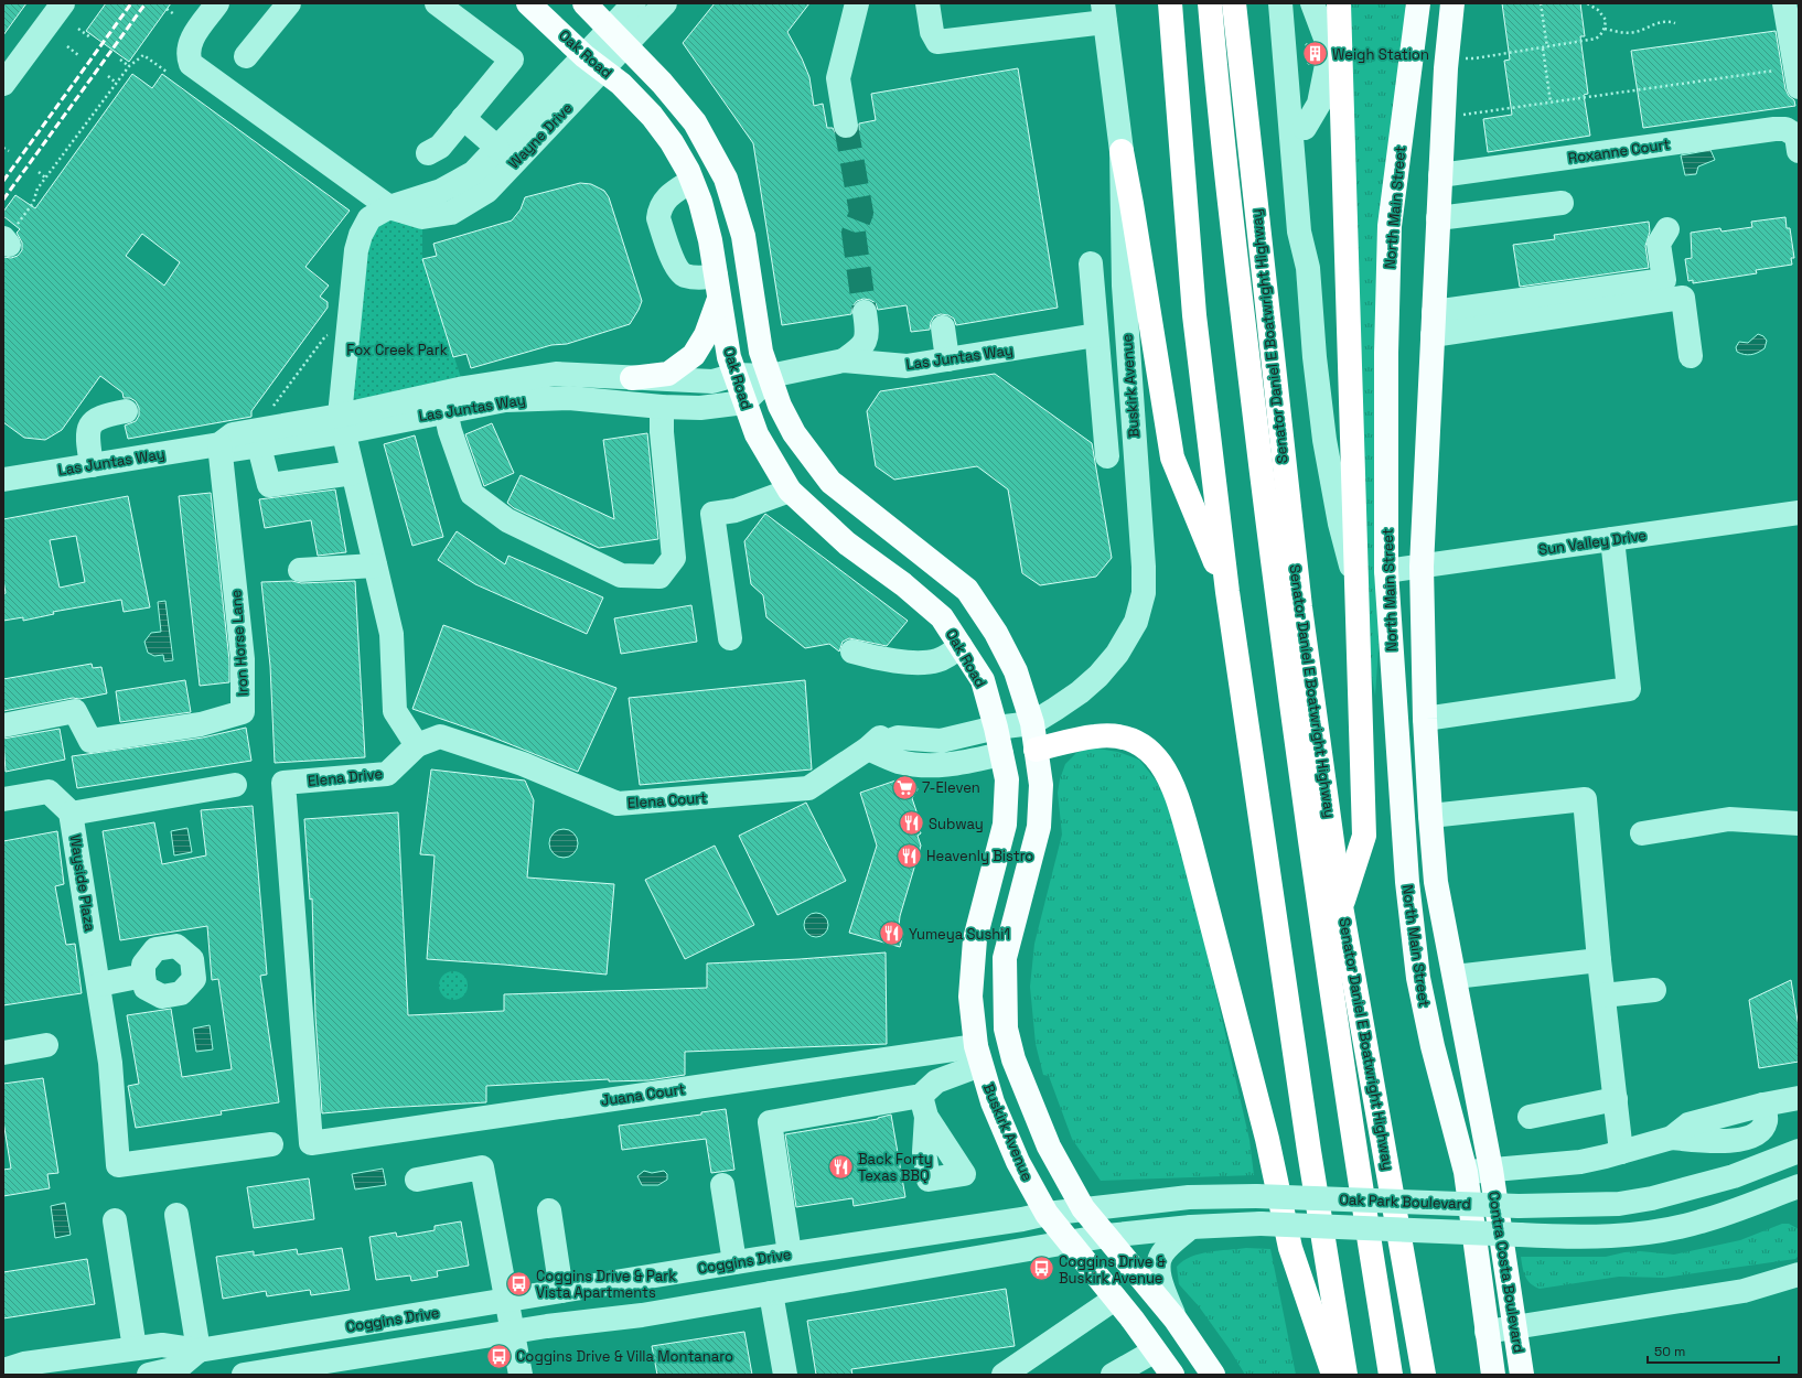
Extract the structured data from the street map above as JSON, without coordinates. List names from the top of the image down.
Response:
{
  "streets": {
    "highway": ["Senator Daniel E Boatwright Highway"],
    "main road": [
      "Oak Road",
      "North Main Street",
      "Buskirk Avenue",
      "Contra Costa Boulevard"
    ],
    "street": [
      "Wayne Drive",
      "Roxanne Court",
      "Las Juntas Way",
      "Sun Valley Drive",
      "Iron Horse Lane",
      "Elena Drive",
      "Elena Court",
      "Wayside Plaza",
      "Juana Court",
      "Oak Park Boulevard",
      "Coggins Drive"
    ]
  },
  "crossings": [
    ["Oak Road", "Wayne Drive"],
    ["Oak Road", "Las Juntas Way"],
    ["Oak Road", "Buskirk Avenue"],
    ["Oak Road", "Elena Court"],
    ["Roxanne Court", "North Main Street"],
    ["North Main Street", "Sun Valley Drive"],
    ["North Main Street", "Contra Costa Boulevard"],
    ["Las Juntas Way", "Iron Horse Lane"],
    ["Buskirk Avenue", "Elena Court"],
    ["Buskirk Avenue", "Juana Court"],
    ["Buskirk Avenue", "Coggins Drive"],
    ["Elena Drive", "Elena Court"],
    ["Elena Drive", "Juana Court"],
    ["Oak Park Boulevard", "Coggins Drive"]
  ],
  "parks": ["Fox Creek Park"],
  "places": {
    "building": ["Weigh Station"],
    "supermarket": ["7-Eleven"],
    "restaurant": [
      "Subway",
      "Heavenly Bistro",
      "Yumeya Sushi1",
      "Back Forty Texas BBQ"
    ],
    "bus stop": ["Coggins Drive & Buskirk Avenue", "Coggins Drive & Park Vista Apartments", "Coggins Drive & Villa Montanaro"]
  },
  "scale_bar": "50 m"
}
